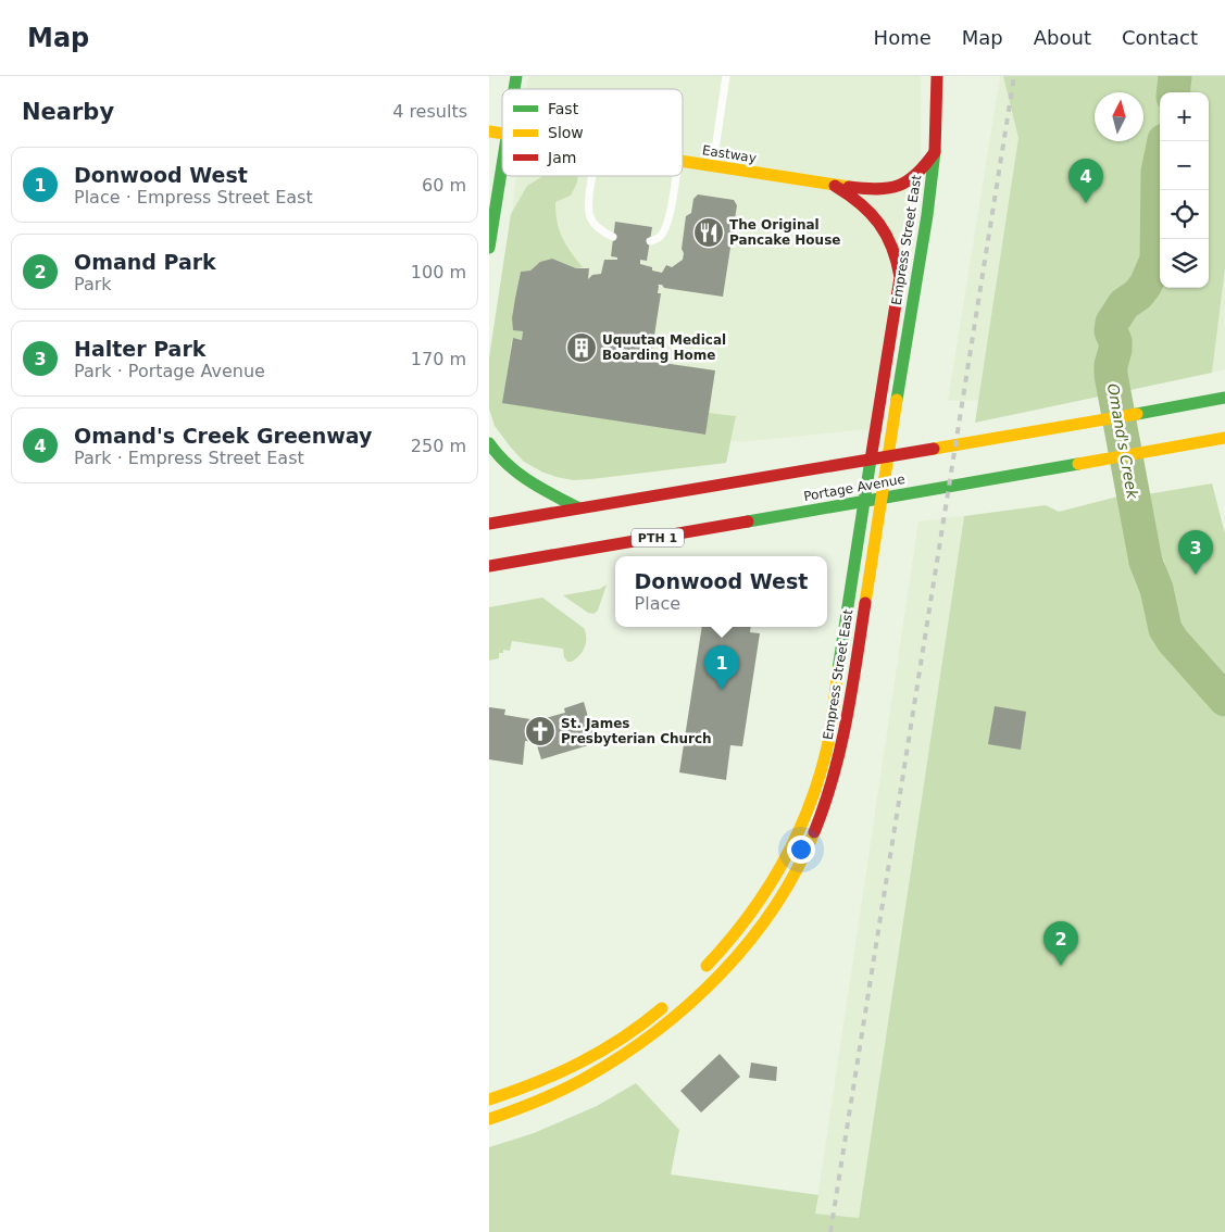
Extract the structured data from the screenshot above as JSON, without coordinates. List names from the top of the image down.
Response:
{
  "streets": {
    "main road": [
      "Eastway",
      "Empress Street East",
      "Portage Avenue",
      "PTH 1"
    ]
  },
  "crossings": [
    ["Eastway", "Empress Street East"]
  ],
  "water": ["Omand's Creek"],
  "places": {
    "restaurant": ["The Original Pancake House"],
    "building": ["Uquutaq Medical Boarding Home"],
    "church": ["St. James Presbyterian Church"]
  },
  "legend": ["Fast", "Slow", "Jam"],
  "north": "top",
  "page": {
    "header": "Map",
    "nav": [
      "Home",
      "Map",
      "About",
      "Contact"
    ],
    "heading": ["Nearby", "4 results"],
    "map_buttons": ["+", "−"],
    "list": [
      {
        "mark": "1",
        "name": "Donwood West",
        "note": "Place · Empress Street East",
        "value": "60 m"
      },
      {
        "mark": "2",
        "name": "Omand Park",
        "note": "Park",
        "value": "100 m"
      },
      {
        "mark": "3",
        "name": "Halter Park",
        "note": "Park · Portage Avenue",
        "value": "170 m"
      },
      {
        "mark": "4",
        "name": "Omand's Creek Greenway",
        "note": "Park · Empress Street East",
        "value": "250 m"
      }
    ],
    "pins": [
      "4",
      "3",
      "1",
      "2"
    ],
    "popup": ["Donwood West", "Place"]
  }
}
